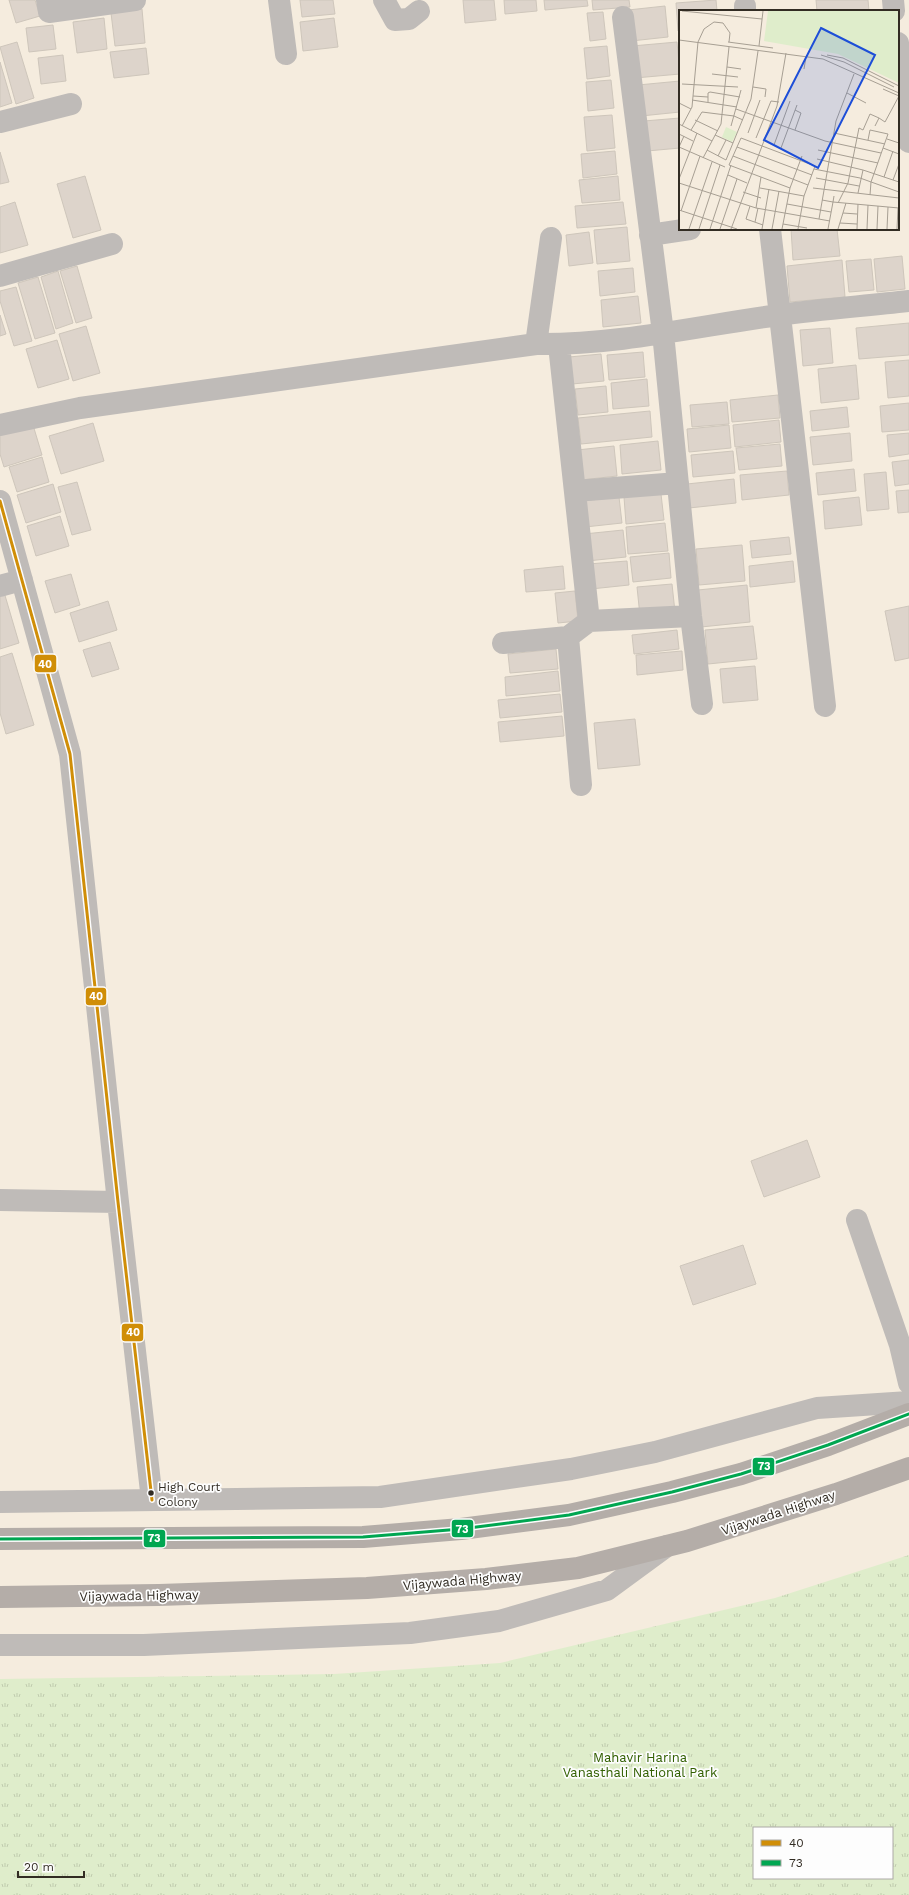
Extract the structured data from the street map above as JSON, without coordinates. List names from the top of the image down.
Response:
{
  "streets": {
    "highway": ["Vijaywada Highway"]
  },
  "parks": ["Mahavir Harina Vanasthali National Park"],
  "places": ["High Court Colony"],
  "lines": ["transit line 40", "transit line 73"],
  "legend": ["40", "73"],
  "scale_bar": "20 m"
}
